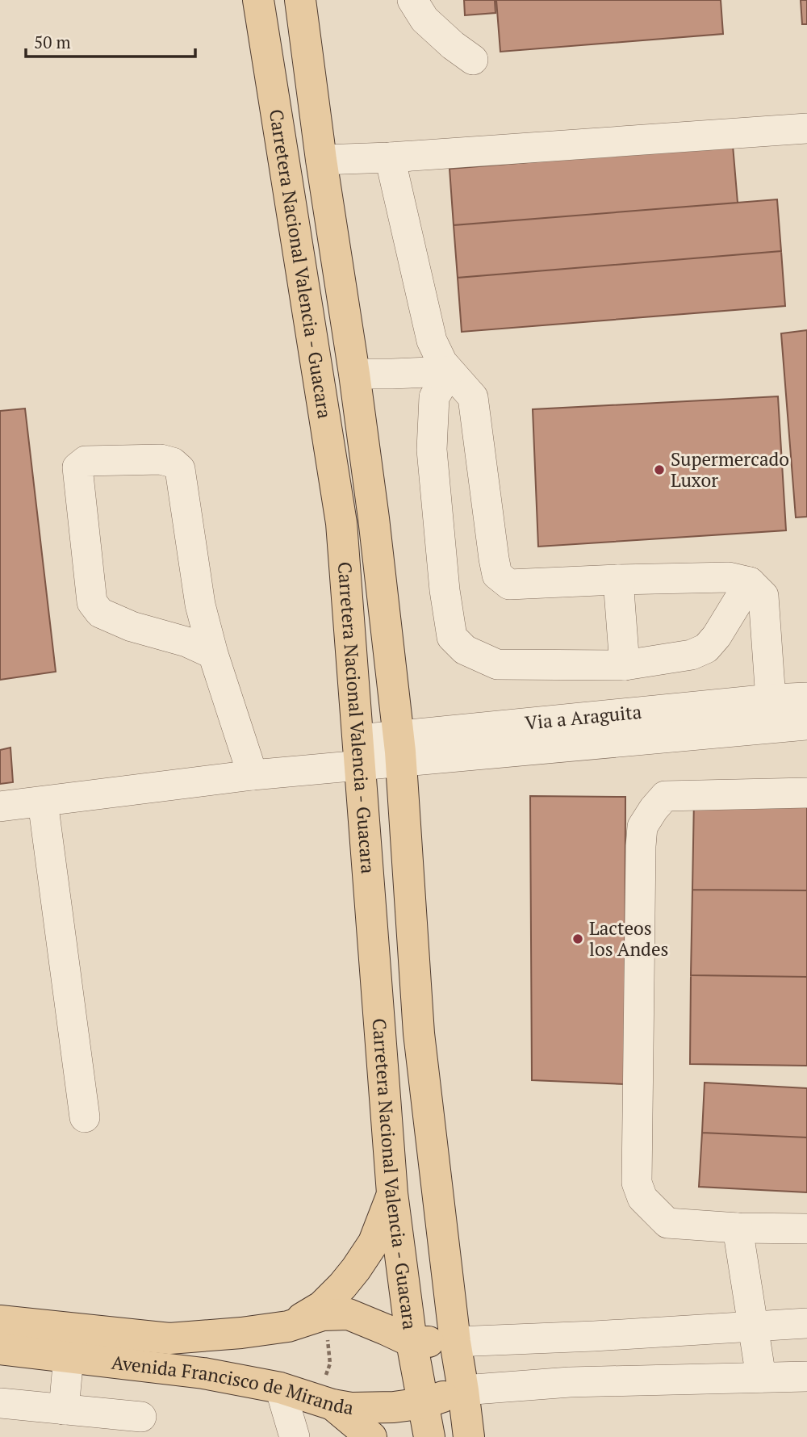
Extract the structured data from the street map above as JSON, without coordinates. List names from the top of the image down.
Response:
{
  "streets": {
    "main road": ["Carretera Nacional Valencia - Guacara", "Avenida Francisco de Miranda"],
    "street": ["Via a Araguita"]
  },
  "crossings": [
    ["Carretera Nacional Valencia - Guacara", "Via a Araguita"],
    ["Carretera Nacional Valencia - Guacara", "Avenida Francisco de Miranda"]
  ],
  "places": ["Supermercado Luxor", "Lacteos los Andes"],
  "scale_bar": "50 m"
}
